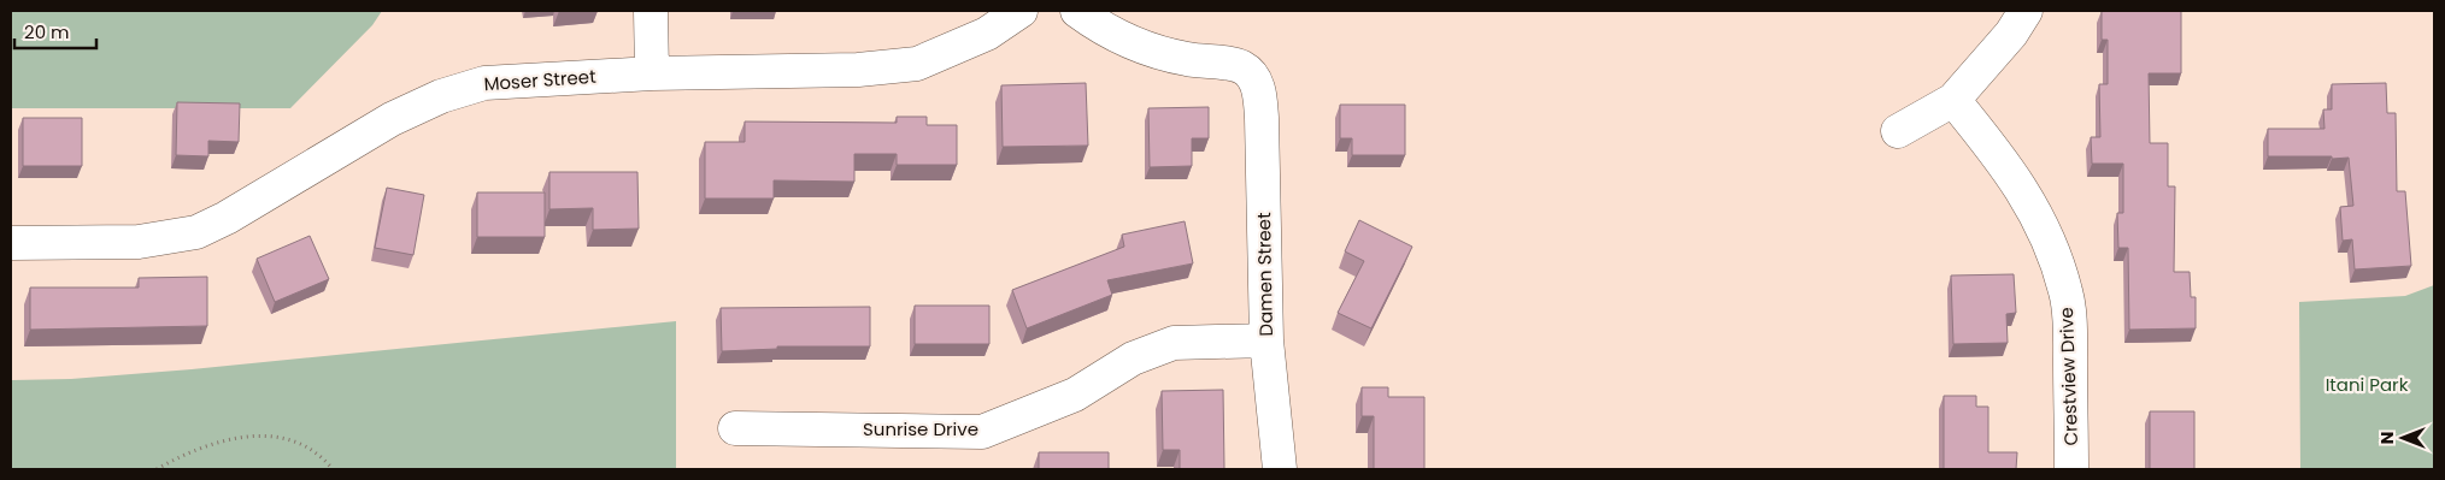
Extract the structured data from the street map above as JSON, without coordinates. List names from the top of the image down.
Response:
{
  "streets": {
    "street": [
      "Moser Street",
      "Damen Street",
      "Crestview Drive",
      "Sunrise Drive"
    ]
  },
  "crossings": [
    ["Damen Street", "Sunrise Drive"]
  ],
  "parks": ["Itani Park"],
  "scale_bar": "20 m",
  "north": "left"
}
